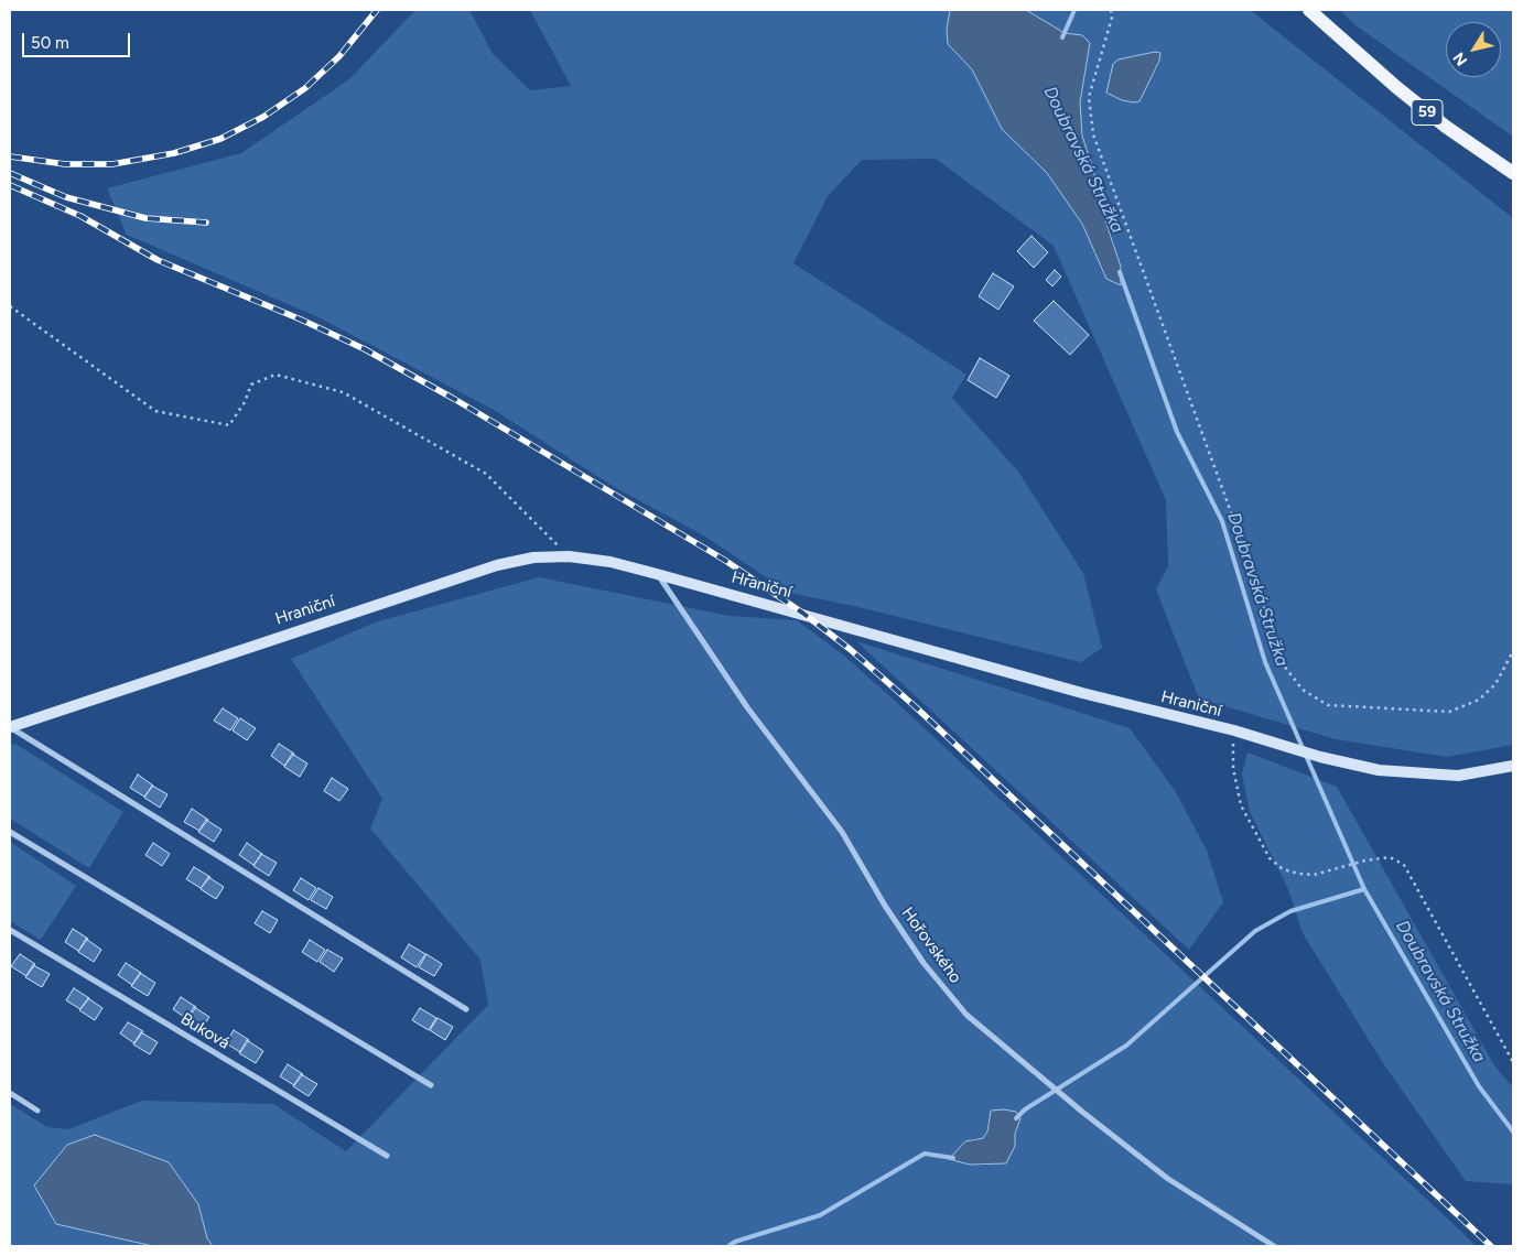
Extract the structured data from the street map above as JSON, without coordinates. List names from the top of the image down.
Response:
{
  "streets": {
    "main road": ["59", "Hraniční"],
    "street": ["Hořovského", "Buková"]
  },
  "crossings": [
    ["Hraniční", "Hořovského"]
  ],
  "water": ["Doubravská Stružka"],
  "scale_bar": "50 m",
  "north": "bottom left"
}
